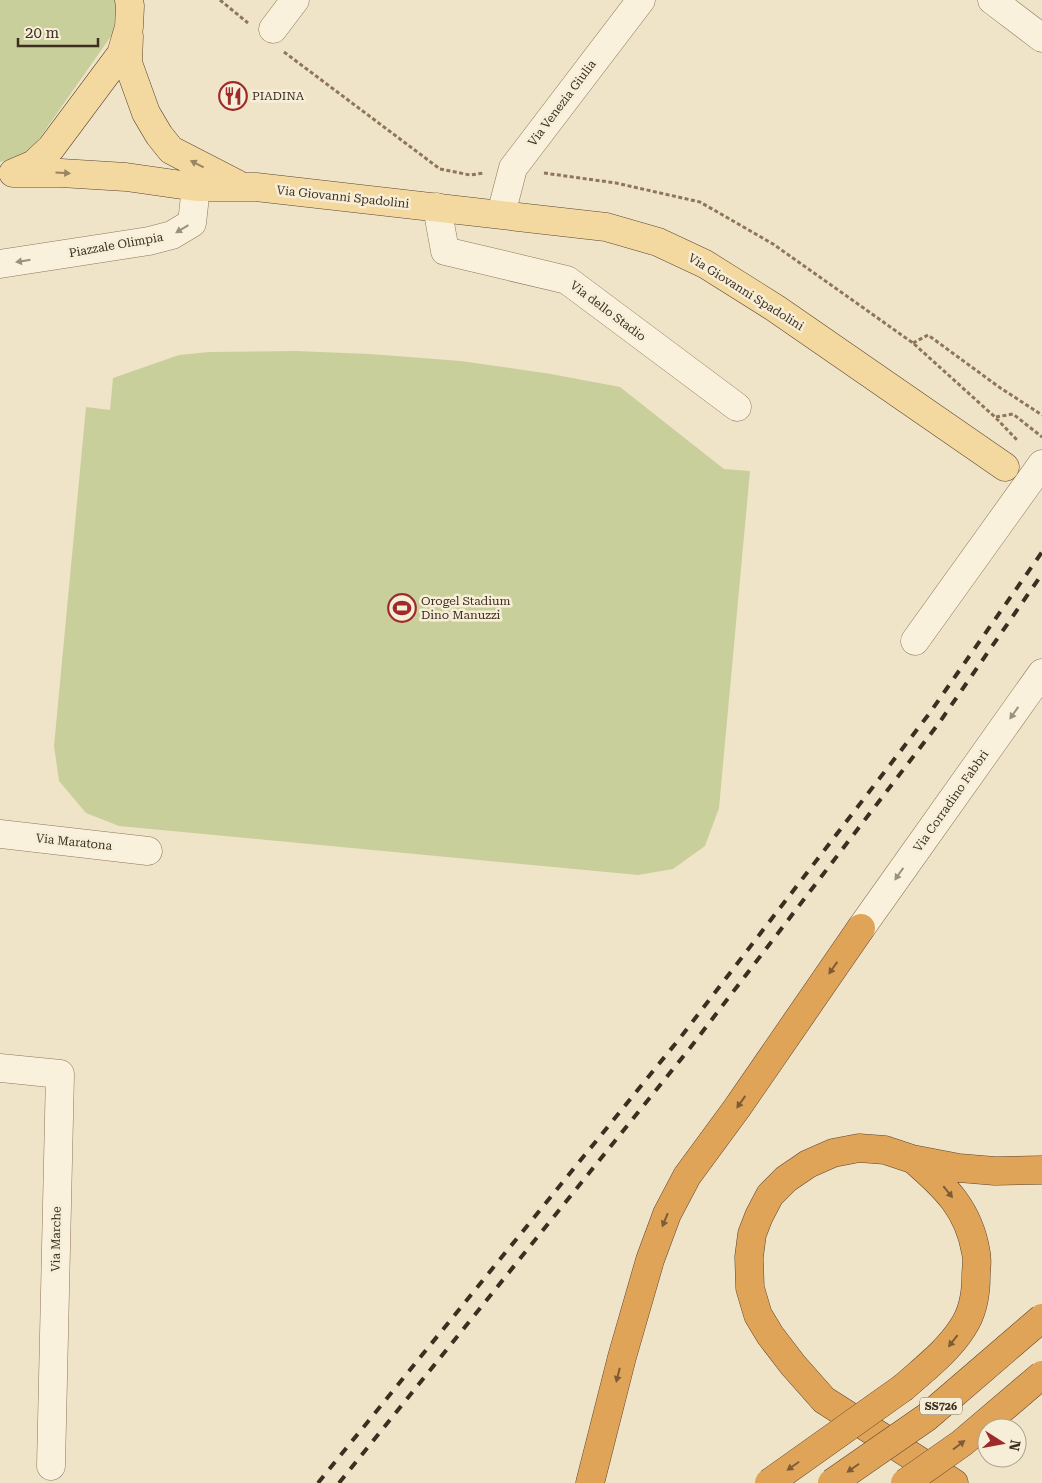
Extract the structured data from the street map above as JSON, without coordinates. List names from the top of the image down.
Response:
{
  "streets": {
    "highway": ["SS726"],
    "main road": ["Via Giovanni Spadolini"],
    "street": [
      "Via Venezia Giulia",
      "Piazzale Olimpia",
      "Via dello Stadio",
      "Via Corradino Fabbri",
      "Via Maratona",
      "Via Marche"
    ]
  },
  "crossings": [
    ["Via Venezia Giulia", "Via Giovanni Spadolini"],
    ["Via Giovanni Spadolini", "Via dello Stadio"]
  ],
  "one_way": ["Piazzale Olimpia", "Via Corradino Fabbri"],
  "places": {
    "restaurant": ["PIADINA"],
    "sports": ["Orogel Stadium Dino Manuzzi"]
  },
  "scale_bar": "20 m",
  "north": "right"
}
